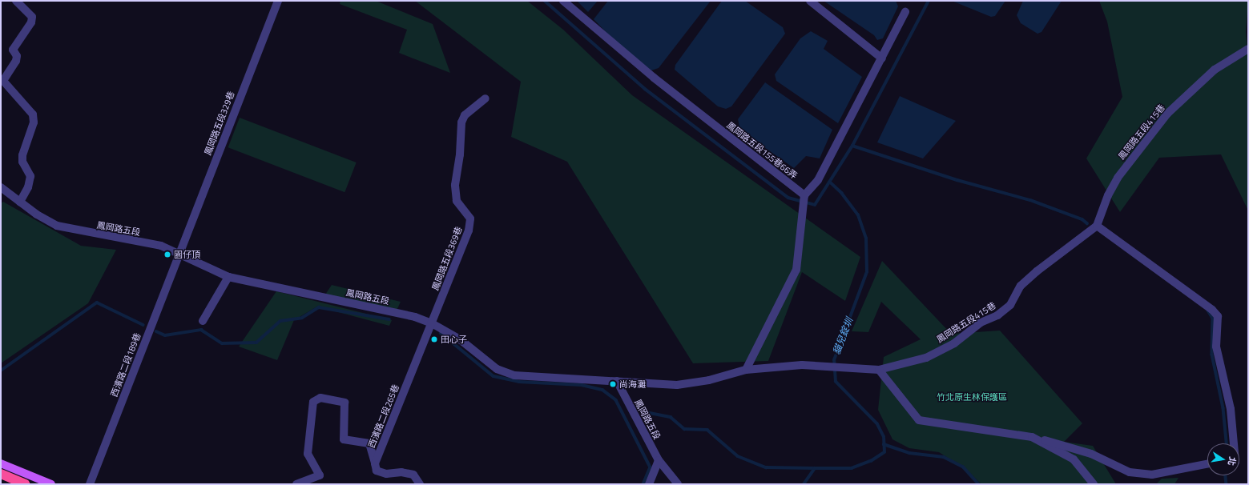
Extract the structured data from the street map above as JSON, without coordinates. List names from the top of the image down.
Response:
{
  "streets": {
    "street": [
      "鳳岡路五段329巷",
      "鳳岡路五段415巷",
      "鳳岡路五段155巷66弄",
      "鳳岡路五段",
      "鳳岡路五段369巷",
      "西濱路二段189巷",
      "西濱路二段265巷"
    ]
  },
  "crossings": [
    ["鳳岡路五段329巷", "鳳岡路五段"],
    ["鳳岡路五段329巷", "西濱路二段189巷"],
    ["鳳岡路五段415巷", "鳳岡路五段"],
    ["鳳岡路五段", "鳳岡路五段369巷"],
    ["鳳岡路五段", "西濱路二段189巷"],
    ["鳳岡路五段", "西濱路二段265巷"],
    ["鳳岡路五段369巷", "西濱路二段265巷"]
  ],
  "water": ["貓兒錠圳"],
  "parks": ["竹北原生林保護區"],
  "places": ["園仔頂", "田心子", "尚海灘"],
  "north": "right"
}
